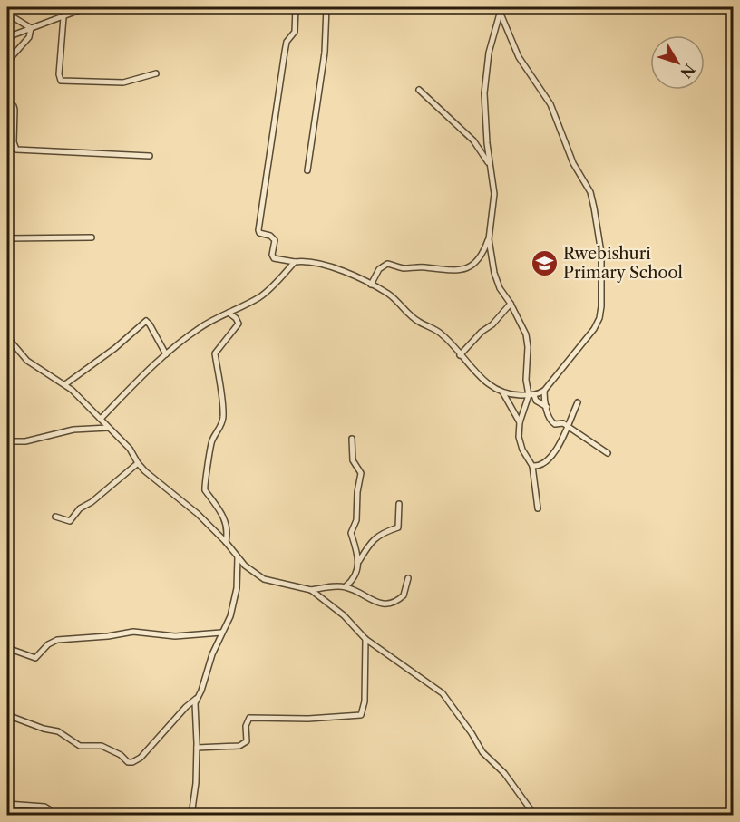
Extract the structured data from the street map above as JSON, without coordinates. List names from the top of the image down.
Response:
{
  "places": {
    "school or university": ["Rwebishuri Primary School"]
  },
  "north": "bottom right"
}
